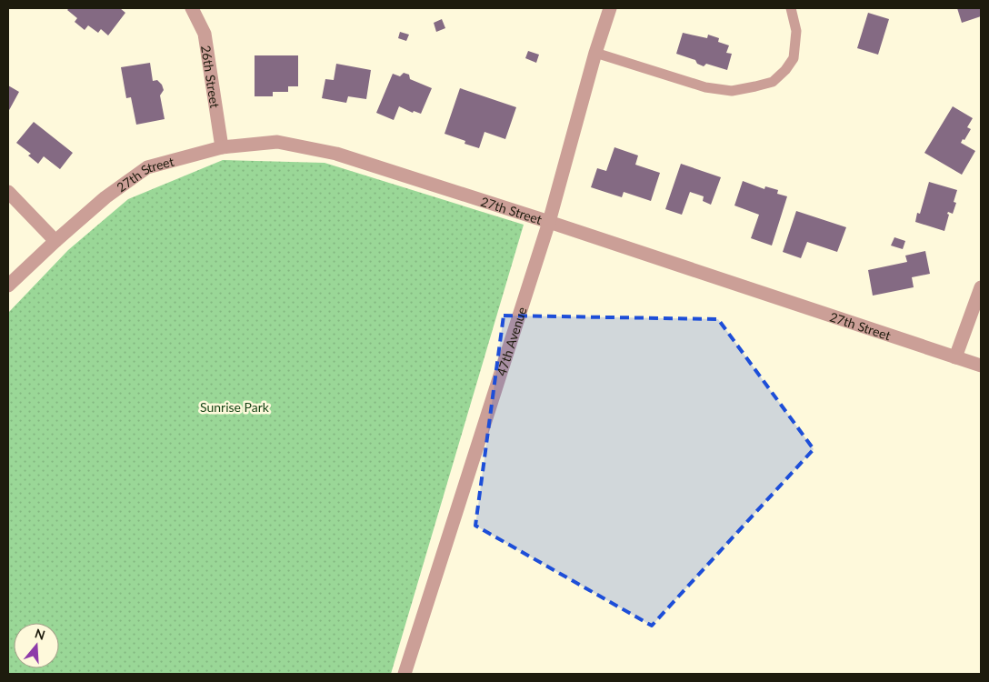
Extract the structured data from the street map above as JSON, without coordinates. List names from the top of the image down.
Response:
{
  "streets": {
    "street": ["26th Street", "27th Street", "47th Avenue"]
  },
  "crossings": [
    ["26th Street", "27th Street"],
    ["27th Street", "47th Avenue"]
  ],
  "parks": ["Sunrise Park"],
  "north": "top"
}
